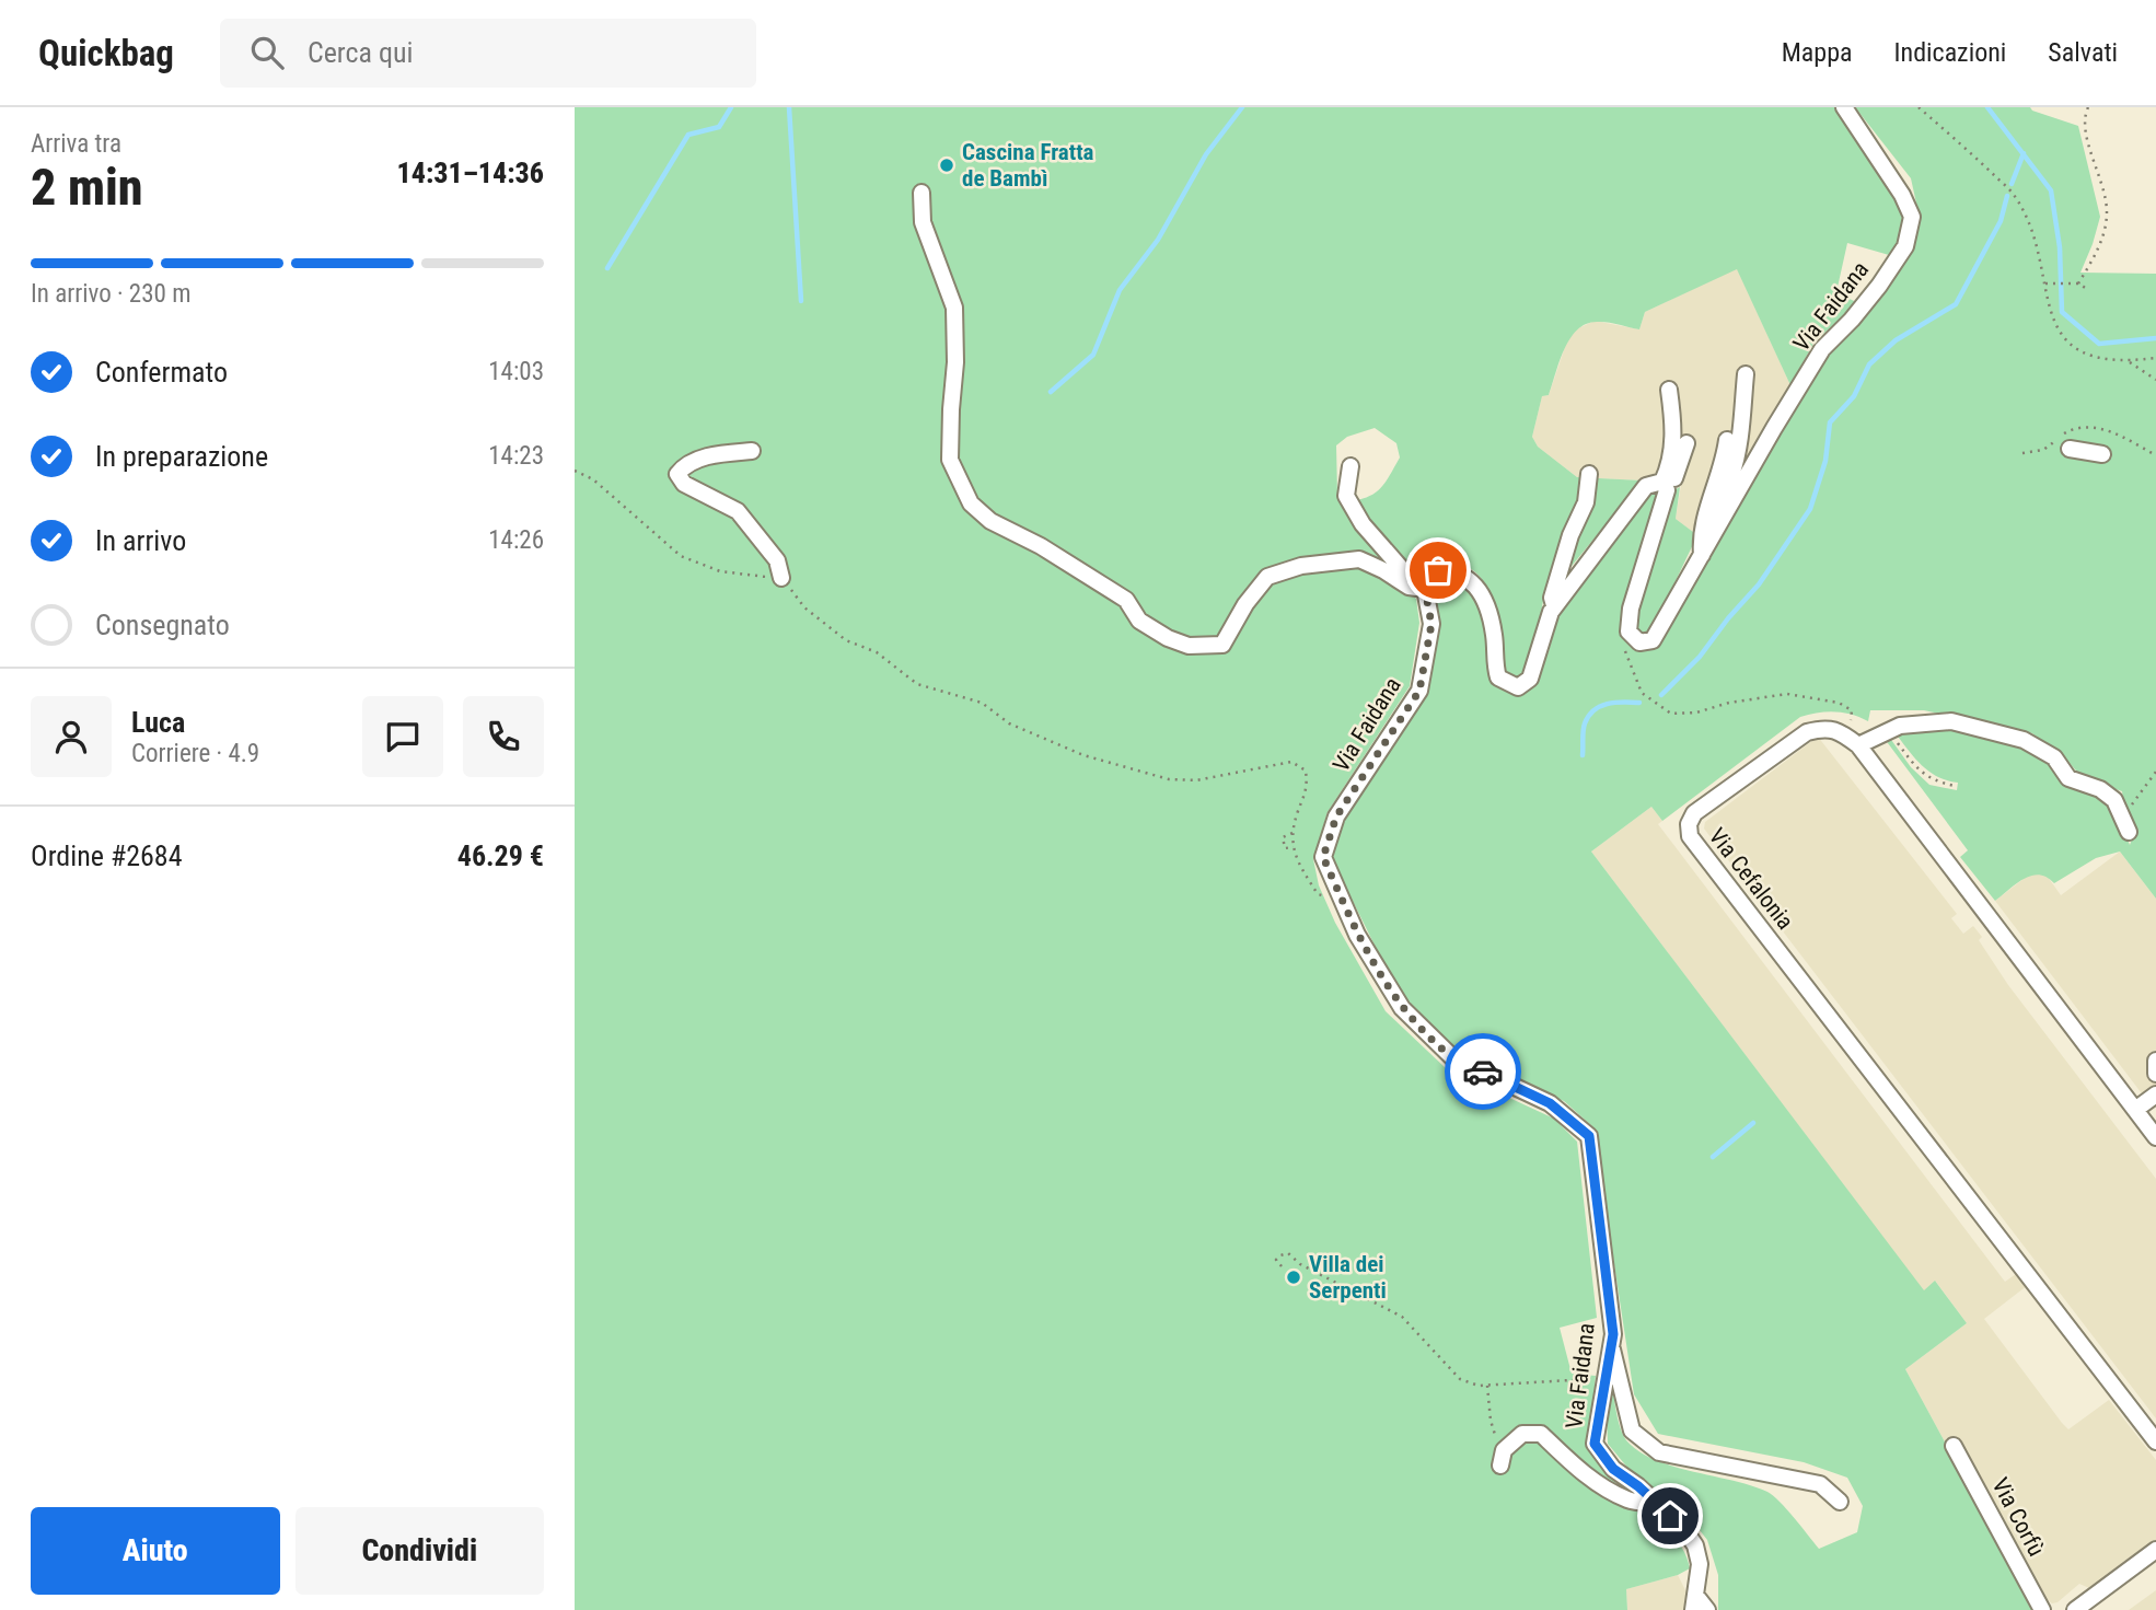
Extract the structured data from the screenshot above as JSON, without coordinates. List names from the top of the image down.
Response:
{
  "streets": {
    "street": ["Via Faidana", "Via Cefalonia", "Via Corfù"]
  },
  "places": ["Cascina Fratta de Bambì", "Villa dei Serpenti"],
  "page": {
    "header": "Quickbag",
    "search": "Cerca qui",
    "nav": ["Mappa", "Indicazioni", "Salvati"],
    "heading": ["2 min", "Arriva tra", "14:31–14:36"],
    "panel": [
      "Luca",
      "Corriere · 4.9",
      "Ordine #2684",
      "46.29 €"
    ],
    "bar": "In arrivo · 230 m",
    "list": [
      ["Confermato", "14:03"],
      ["In preparazione", "14:23"],
      ["In arrivo", "14:26"],
      "Consegnato"
    ],
    "buttons": ["Aiuto", "Condividi"]
  }
}
